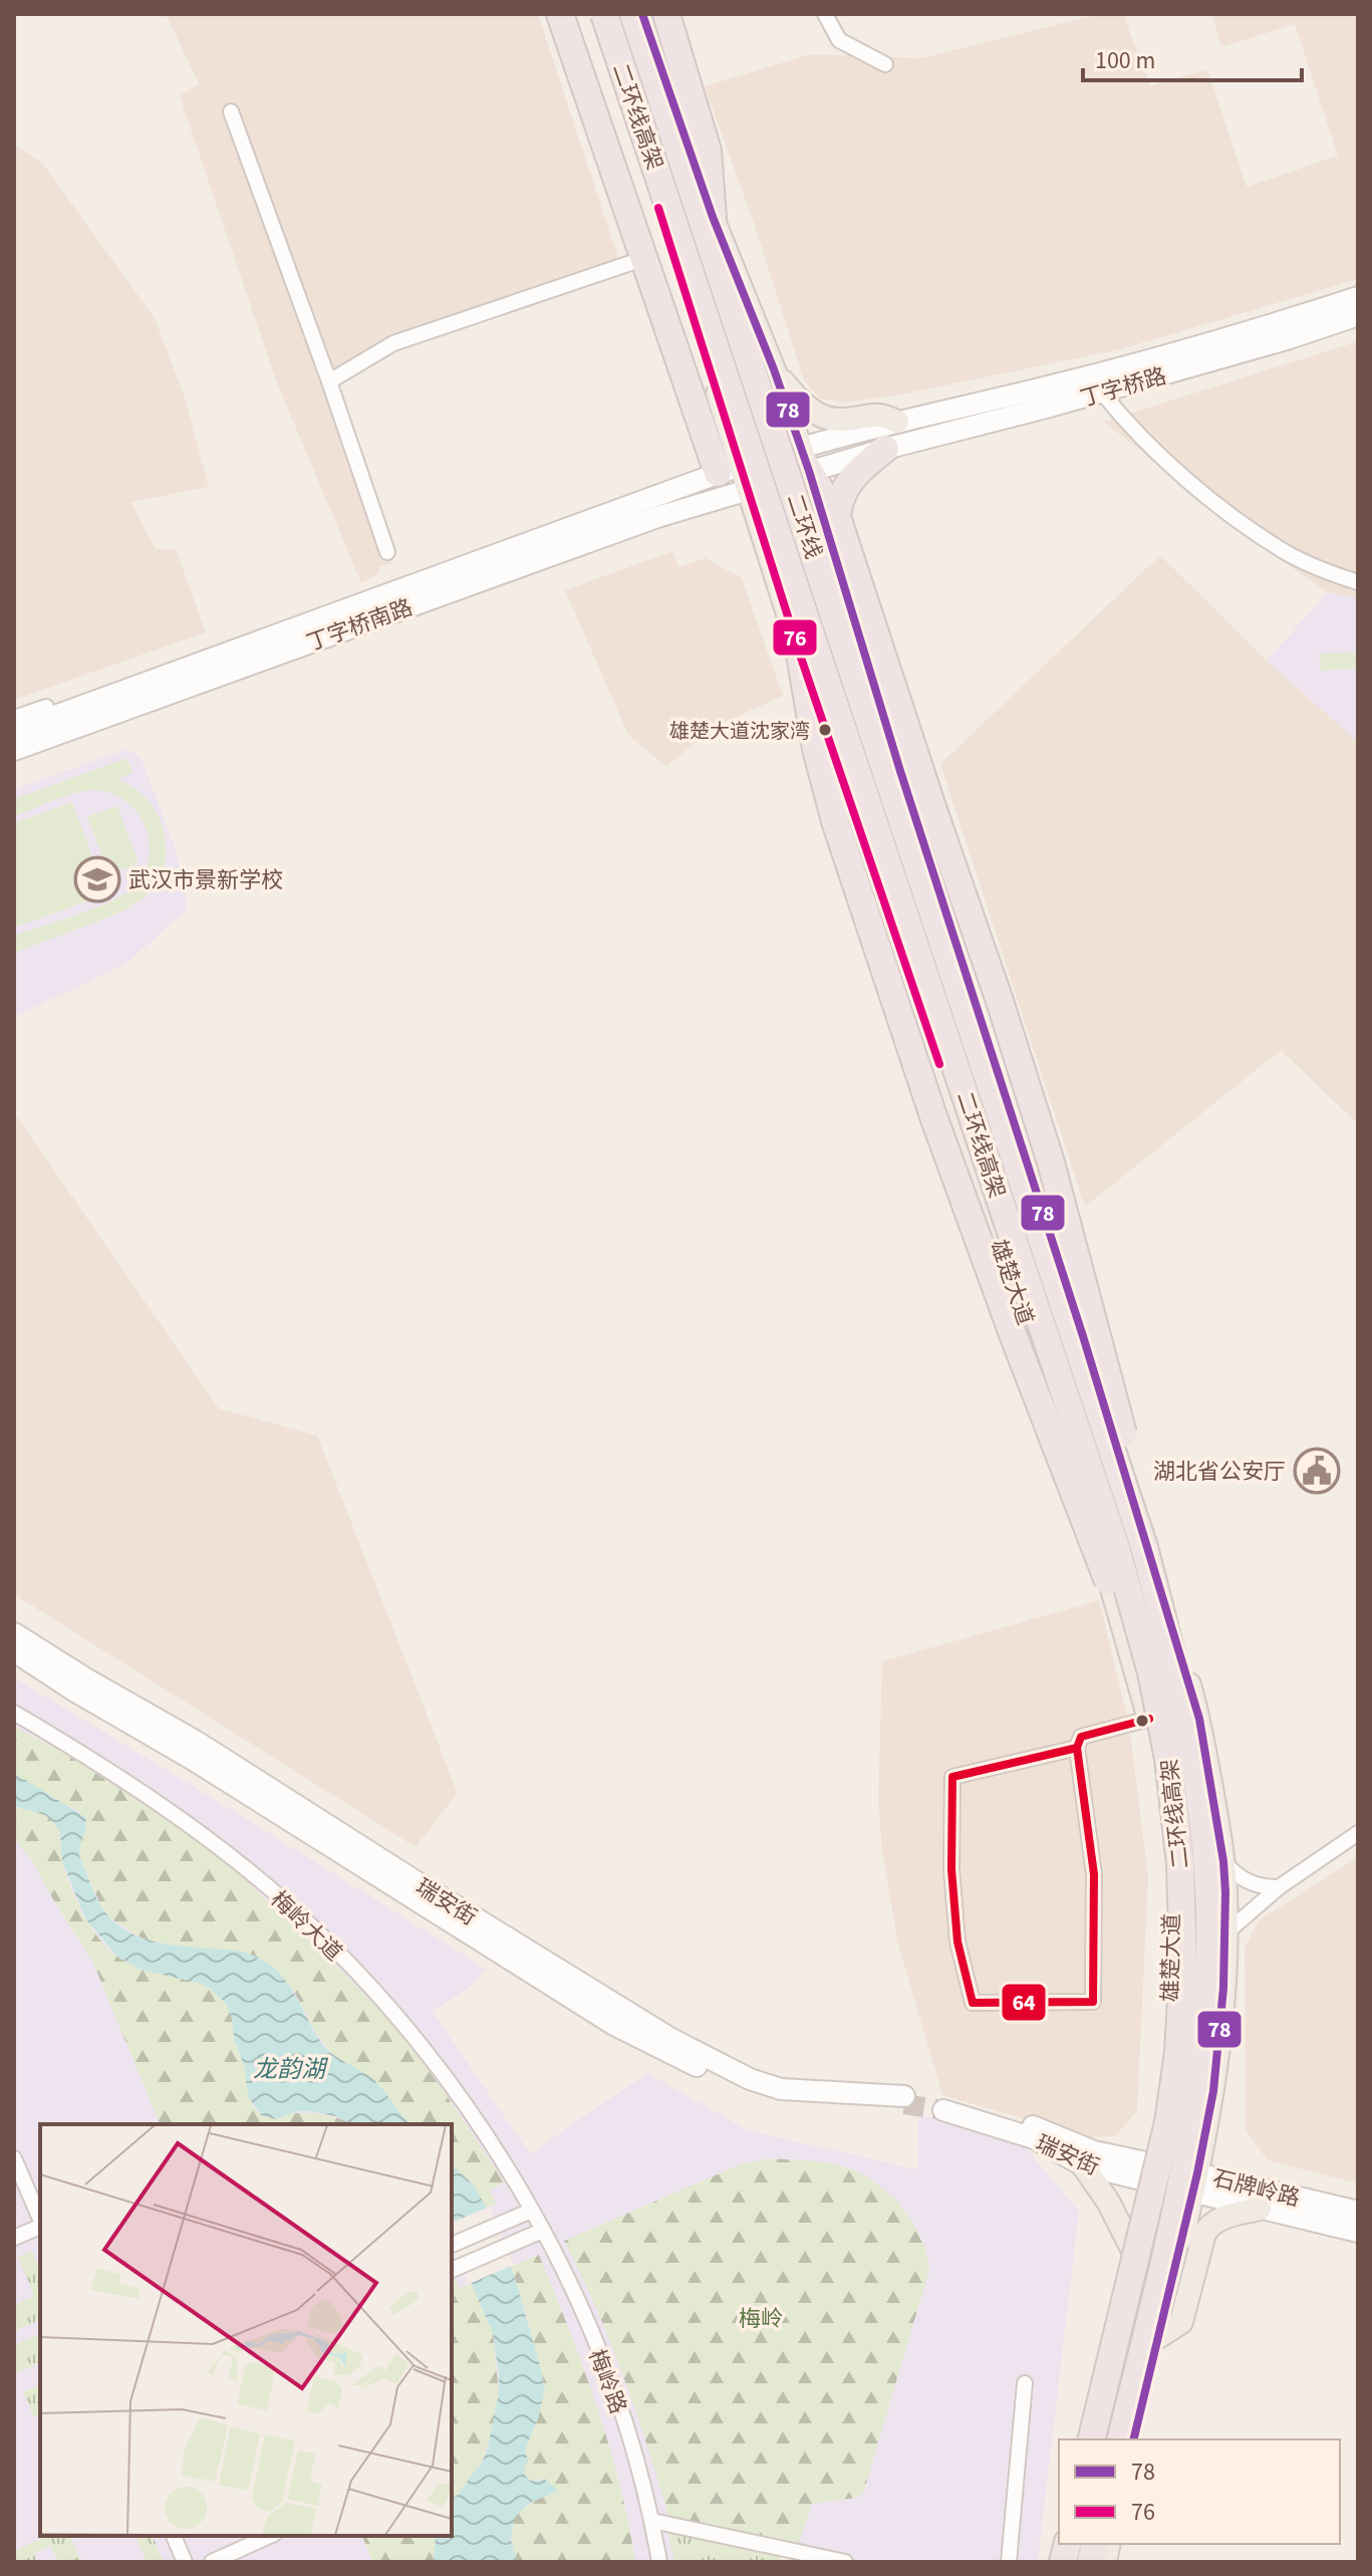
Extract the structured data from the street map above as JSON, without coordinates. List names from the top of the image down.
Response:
{
  "streets": {
    "highway": ["二环线高架", "二环线"],
    "main road": [
      "丁字桥路",
      "丁字桥南路",
      "雄楚大道",
      "瑞安街",
      "石牌岭路"
    ],
    "street": ["梅岭大道", "梅岭路"]
  },
  "crossings": [
    ["二环线高架", "雄楚大道"],
    ["二环线高架", "瑞安街"],
    ["二环线高架", "石牌岭路"],
    ["丁字桥路", "丁字桥南路"],
    ["丁字桥南路", "雄楚大道"],
    ["雄楚大道", "瑞安街"],
    ["雄楚大道", "石牌岭路"],
    ["瑞安街", "石牌岭路"],
    ["梅岭大道", "梅岭路"]
  ],
  "water": ["龙韵湖"],
  "parks": ["梅岭"],
  "places": {
    "other": ["雄楚大道沈家湾"],
    "school or university": ["武汉市景新学校"],
    "public building": ["湖北省公安厅"]
  },
  "lines": ["transit line 78", "transit line 76", "transit line 64"],
  "legend": ["78", "76"],
  "scale_bar": "100 m"
}
